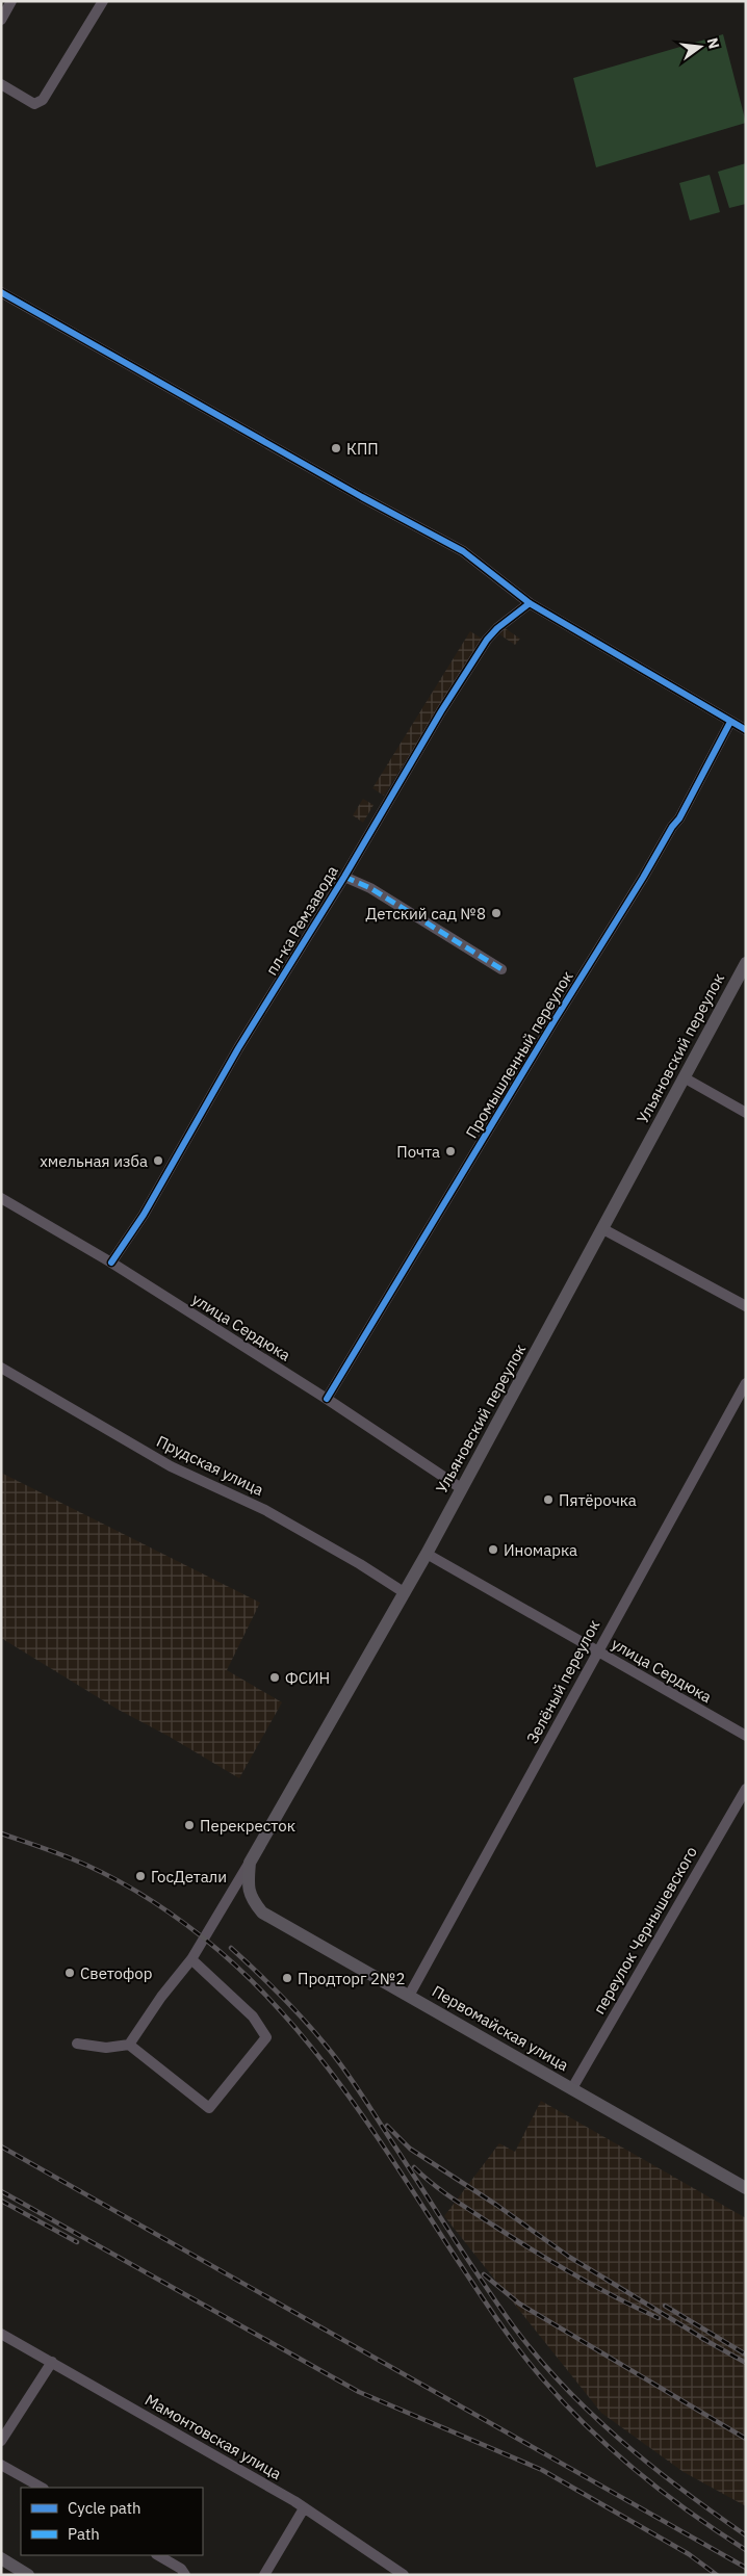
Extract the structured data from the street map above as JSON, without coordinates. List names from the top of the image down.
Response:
{
  "streets": {
    "main road": ["Ульяновский переулок", "Первомайская улица"],
    "street": [
      "пл-ка Ремзавода",
      "Промышленный переулок",
      "улица Сердюка",
      "Прудская улица",
      "Зелёный переулок",
      "переулок Чернышевского",
      "Мамонтовская улица"
    ]
  },
  "crossings": [
    ["пл-ка Ремзавода", "улица Сердюка"],
    ["Ульяновский переулок", "улица Сердюка"],
    ["Ульяновский переулок", "Прудская улица"],
    ["Ульяновский переулок", "Первомайская улица"],
    ["Промышленный переулок", "улица Сердюка"],
    ["улица Сердюка", "Зелёный переулок"],
    ["Зелёный переулок", "Первомайская улица"],
    ["переулок Чернышевского", "Первомайская улица"]
  ],
  "places": [
    "КПП",
    "Детский сад №8",
    "Почта",
    "хмельная изба",
    "Пятёрочка",
    "Иномарка",
    "ФСИН",
    "Перекресток",
    "ГосДетали",
    "Светофор",
    "Продторг 2№2"
  ],
  "legend": ["Cycle path", "Path"],
  "north": "right"
}
